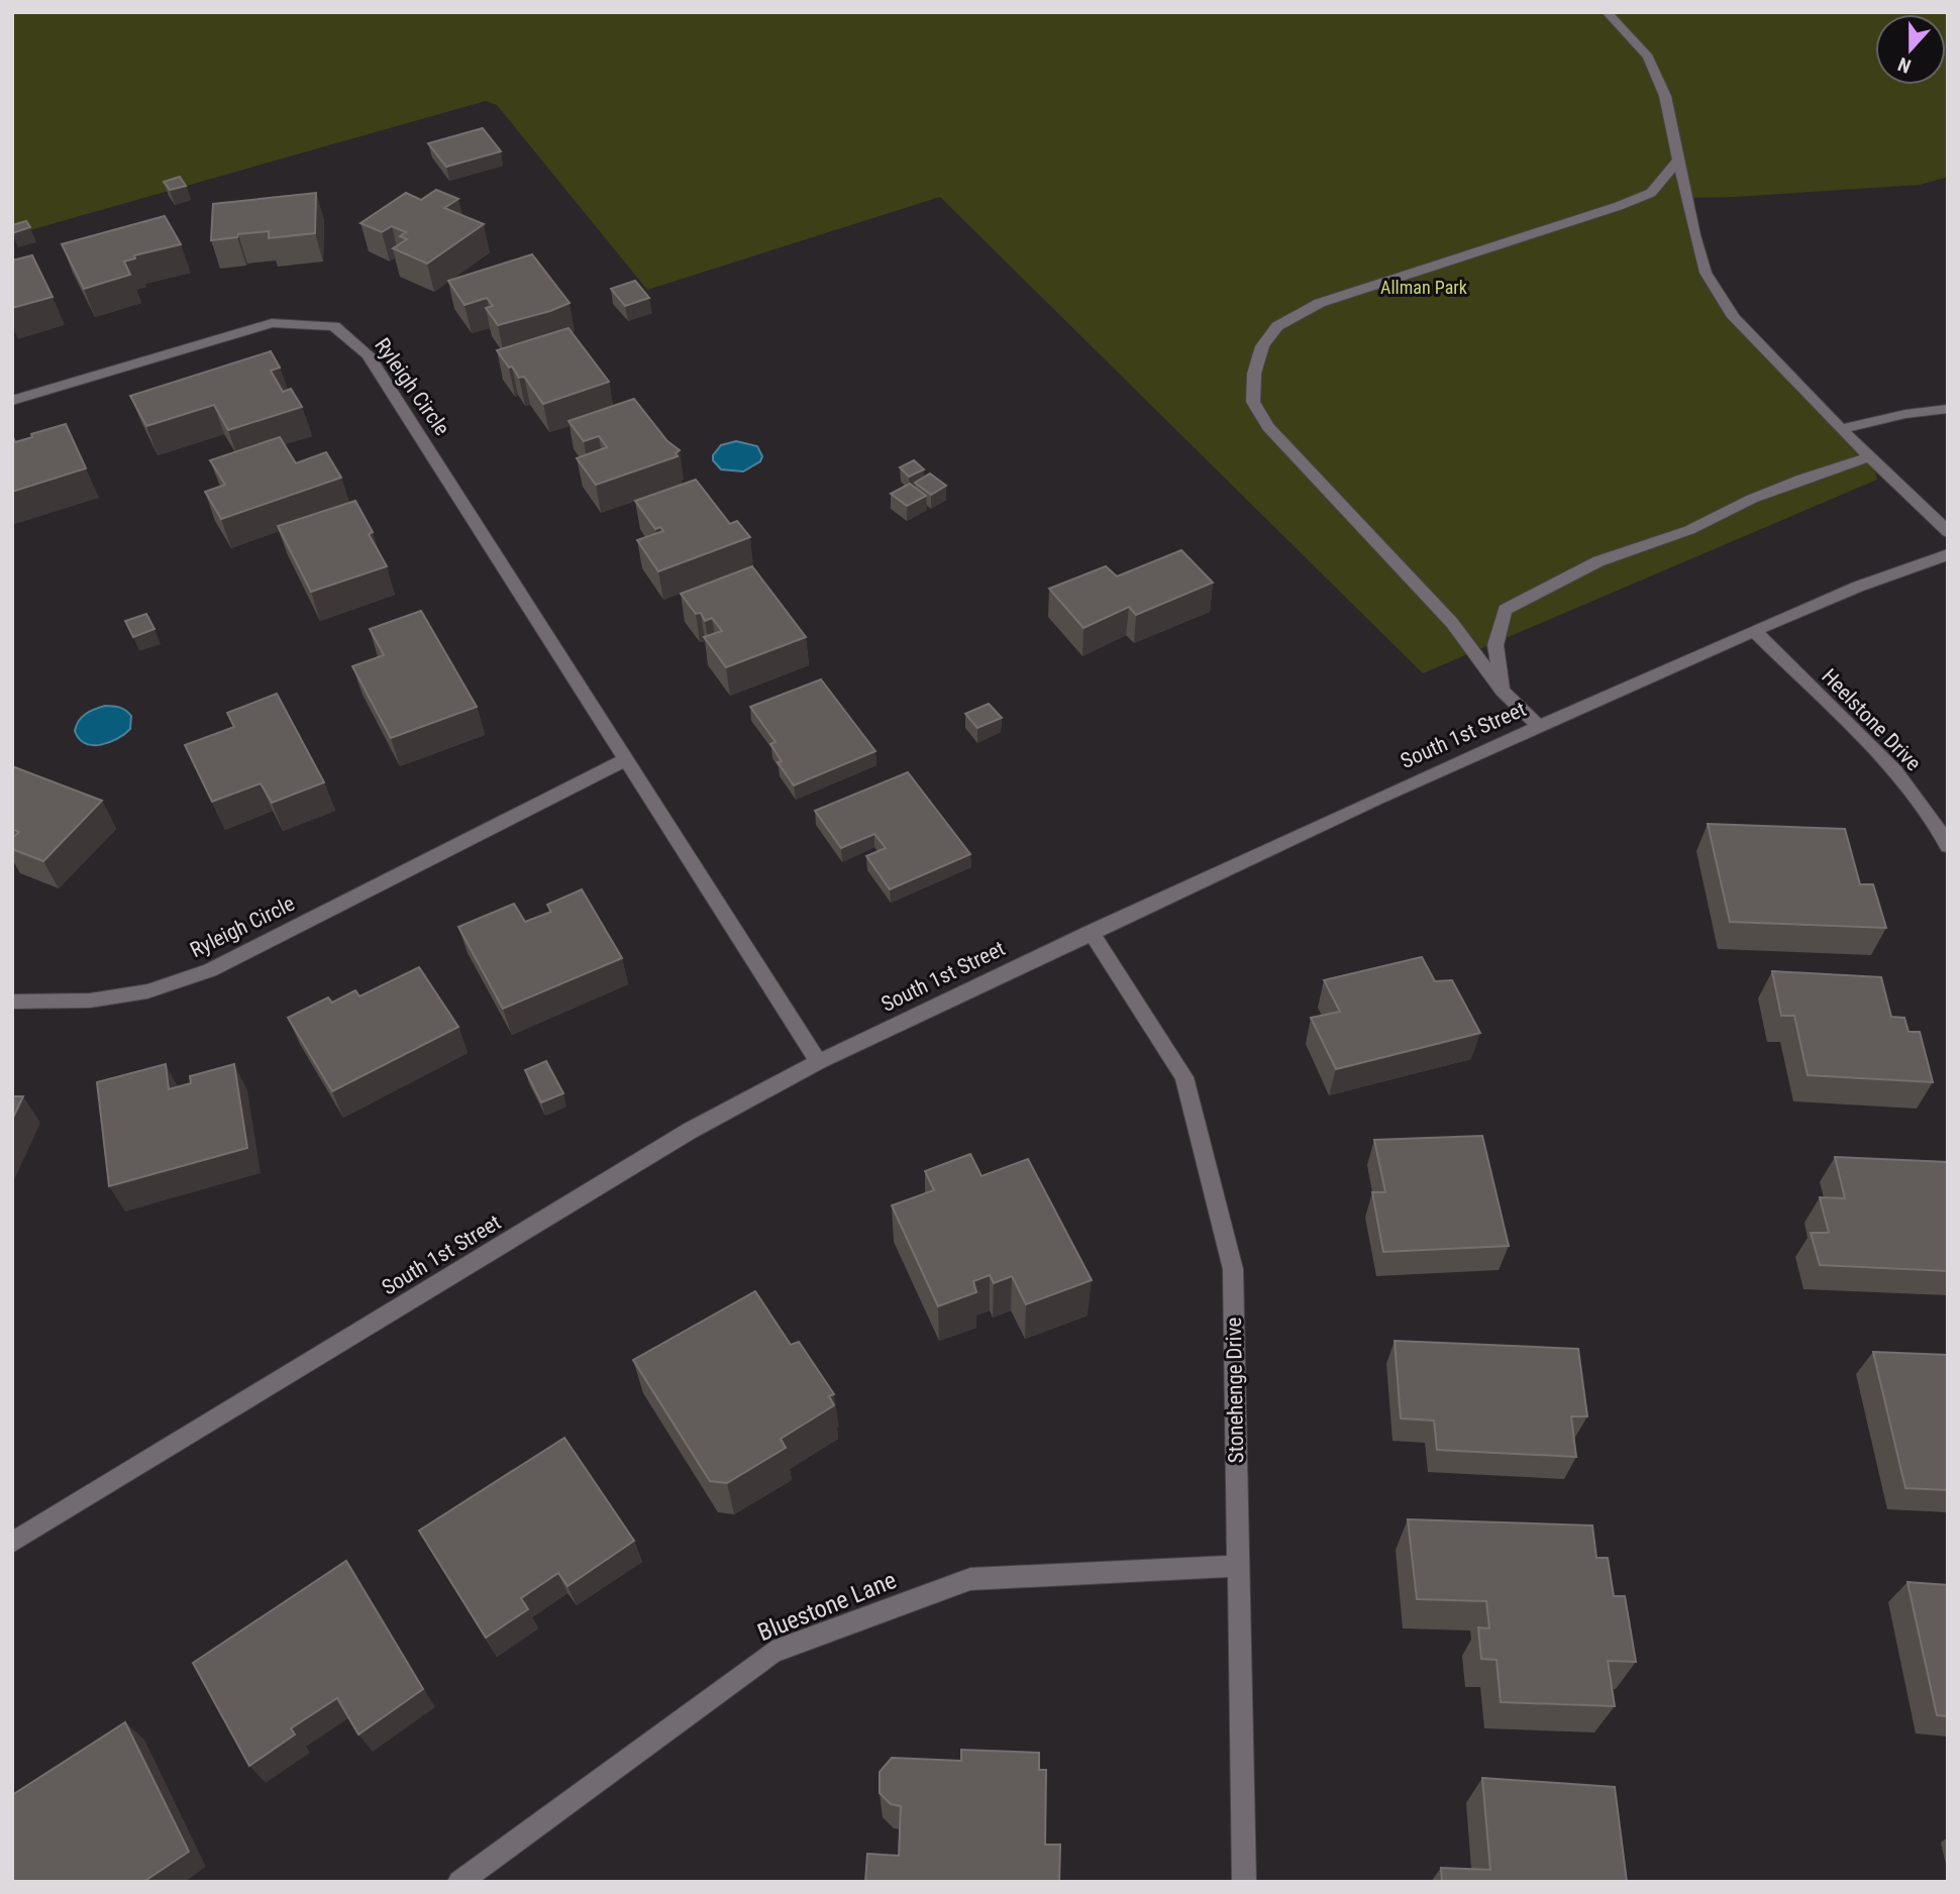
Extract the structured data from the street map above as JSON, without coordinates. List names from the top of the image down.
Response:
{
  "streets": {
    "street": [
      "Ryleigh Circle",
      "Heelstone Drive",
      "South 1st Street",
      "Stonehenge Drive",
      "Bluestone Lane"
    ]
  },
  "crossings": [
    ["Ryleigh Circle", "South 1st Street"],
    ["Heelstone Drive", "South 1st Street"],
    ["South 1st Street", "Stonehenge Drive"],
    ["Stonehenge Drive", "Bluestone Lane"]
  ],
  "parks": ["Allman Park"],
  "north": "bottom"
}
